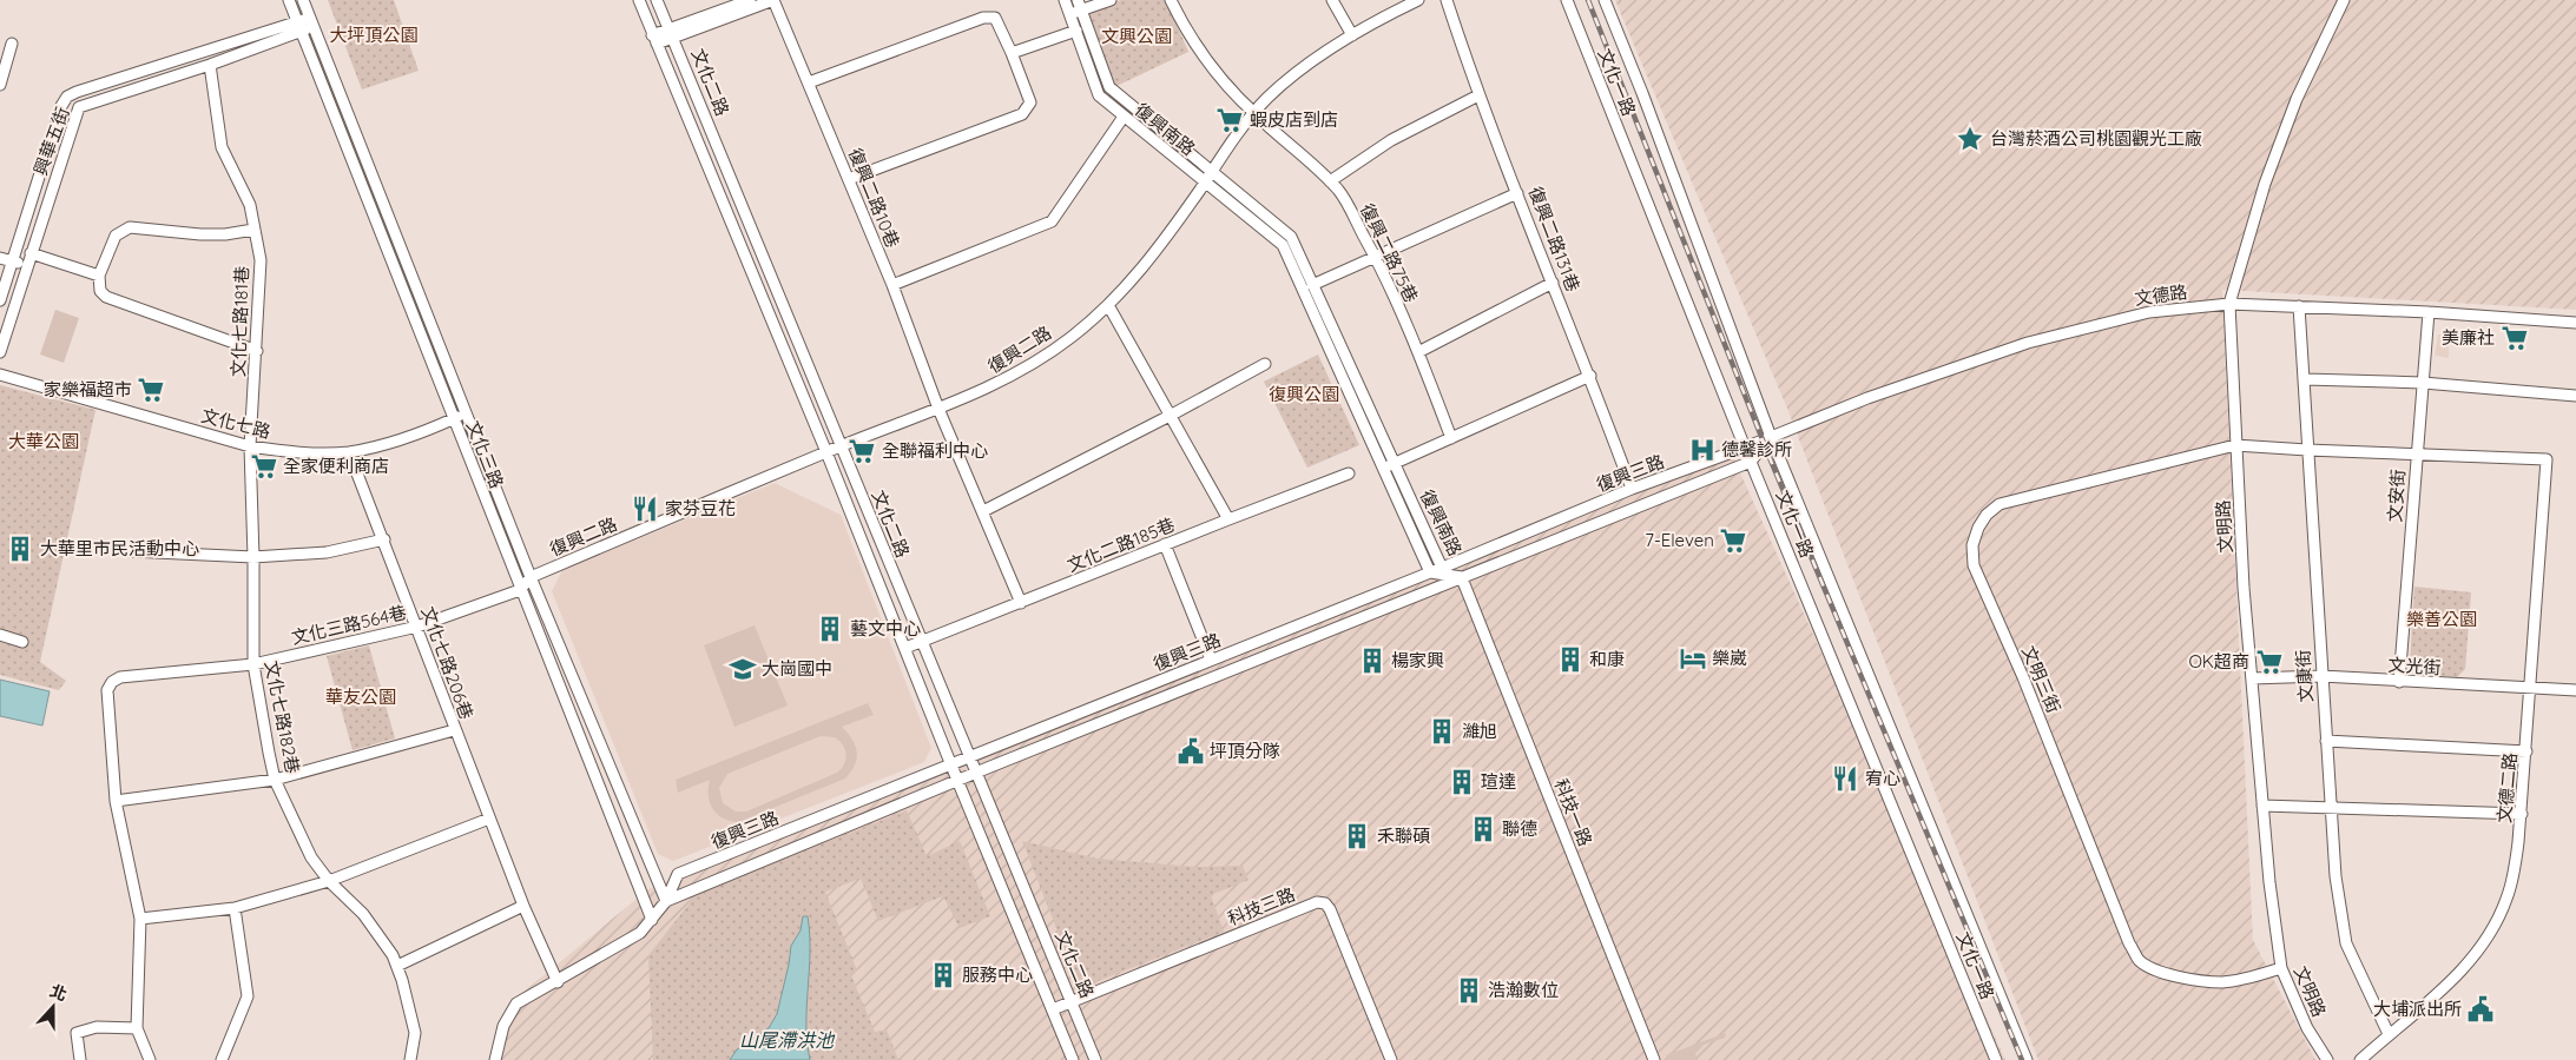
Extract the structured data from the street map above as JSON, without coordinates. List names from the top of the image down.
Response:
{
  "streets": {
    "street": [
      "文化二路",
      "文化一路",
      "復興南路",
      "興華五街",
      "復興二路10巷",
      "復興二路131巷",
      "復興二路75巷",
      "文德路",
      "文化七路181巷",
      "復興二路",
      "文化七路",
      "文化三路",
      "復興三路",
      "文安街",
      "文明路",
      "文化二路185巷",
      "文化三路564巷",
      "文化七路206巷",
      "文光街",
      "文康街",
      "文明三街",
      "文化七路182巷",
      "文德二路",
      "科技一路",
      "科技三路"
    ]
  },
  "crossings": [
    ["文化二路", "復興二路"],
    ["文化二路", "復興三路"],
    ["文化二路", "文化二路185巷"],
    ["文化二路", "科技三路"],
    ["文化一路", "文德路"],
    ["文化一路", "復興三路"],
    ["復興南路", "復興二路"],
    ["復興南路", "復興三路"],
    ["復興南路", "科技一路"],
    ["興華五街", "文化七路181巷"],
    ["興華五街", "文化三路"],
    ["復興二路10巷", "復興二路"],
    ["復興二路10巷", "文化二路185巷"],
    ["復興二路131巷", "復興三路"],
    ["復興二路75巷", "復興二路"],
    ["文德路", "復興三路"],
    ["文德路", "文安街"],
    ["文德路", "文明路"],
    ["文德路", "文康街"],
    ["文化七路181巷", "文化七路"],
    ["文化七路181巷", "文化七路182巷"],
    ["復興二路", "文化三路"],
    ["文化七路", "文化三路"],
    ["文化七路", "文化七路206巷"],
    ["文化七路", "文化七路182巷"],
    ["文化三路", "復興三路"],
    ["文化三路", "文化三路564巷"],
    ["復興三路", "文化七路206巷"],
    ["復興三路", "科技一路"],
    ["文安街", "文光街"],
    ["文安街", "文明三街"],
    ["文明路", "文光街"],
    ["文明路", "文明三街"],
    ["文化三路564巷", "文化七路206巷"],
    ["文化三路564巷", "文化七路182巷"],
    ["文光街", "文康街"],
    ["文光街", "文德二路"],
    ["文康街", "文明三街"],
    ["文康街", "文德二路"],
    ["文明三街", "文德二路"]
  ],
  "water": ["山尾滯洪池"],
  "parks": [
    "大坪頂公園",
    "文興公園",
    "復興公園",
    "大華公園",
    "樂善公園",
    "華友公園"
  ],
  "places": {
    "supermarket": [
      "蝦皮店到店",
      "美廉社",
      "家樂福超市",
      "全聯福利中心",
      "全家便利商店",
      "7-Eleven",
      "OK超商"
    ],
    "place": ["台灣菸酒公司桃園觀光工廠"],
    "hospital": ["德馨診所"],
    "restaurant": ["家芬豆花", "宥心"],
    "building": [
      "大華里市民活動中心",
      "藝文中心",
      "和康",
      "楊家興",
      "濰旭",
      "瑄達",
      "聯德",
      "禾聯碩",
      "服務中心",
      "浩瀚數位"
    ],
    "hotel": ["樂崴"],
    "school or university": ["大崗國中"],
    "public building": ["坪頂分隊", "大埔派出所"]
  },
  "north": "top"
}
